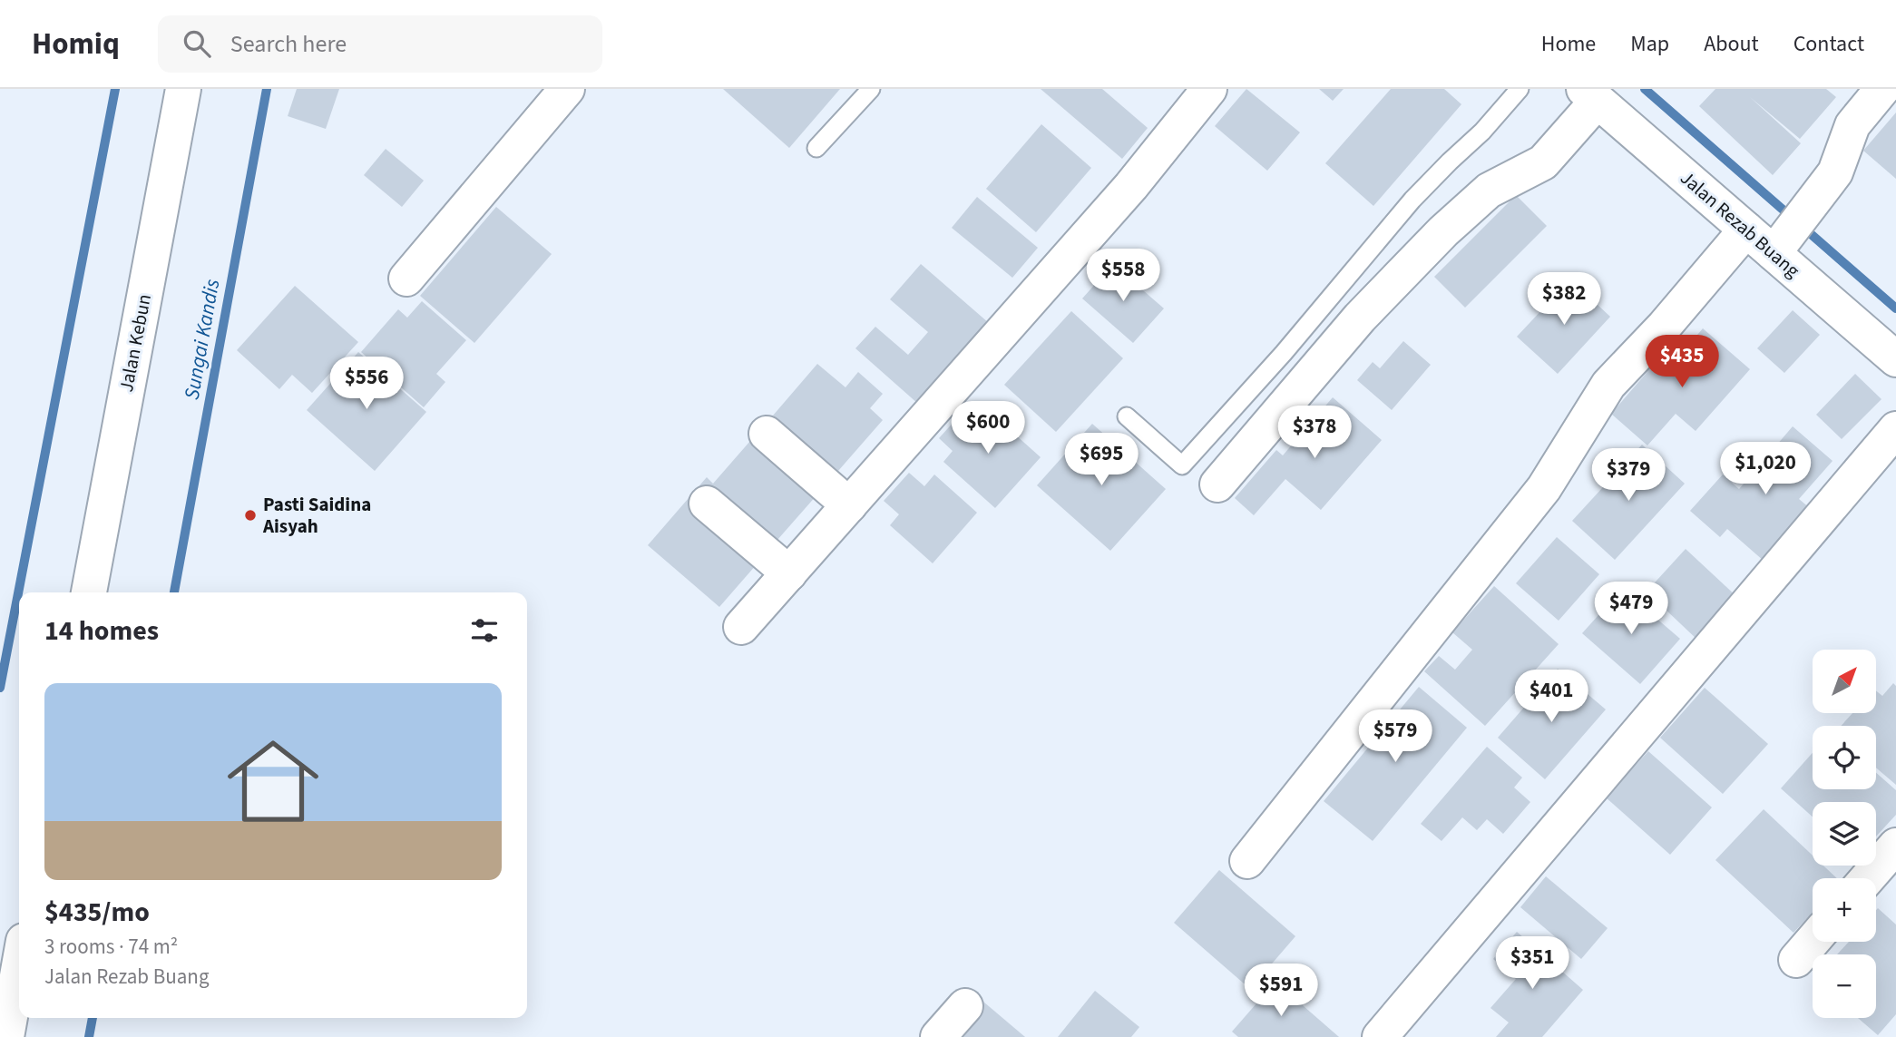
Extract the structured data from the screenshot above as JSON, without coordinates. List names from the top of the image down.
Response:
{
  "streets": {
    "street": ["Jalan Rezab Buang", "Jalan Kebun"]
  },
  "water": ["Sungai Kandis"],
  "places": ["Pasti Saidina Aisyah"],
  "north": "top right",
  "page": {
    "header": "Homiq",
    "search": "Search here",
    "nav": [
      "Home",
      "Map",
      "About",
      "Contact"
    ],
    "price": [
      "$558",
      "$382",
      "$435",
      "$556",
      "$600",
      "$378",
      "$695",
      "$1,020",
      "$379",
      "$479",
      "$401",
      "$579",
      "$351",
      "$591"
    ],
    "heading": "14 homes",
    "map_buttons": ["+", "−"],
    "list": [
      {
        "name": "$435/mo",
        "note": "3 rooms · 74 m² · Jalan Rezab Buang"
      }
    ]
  }
}
